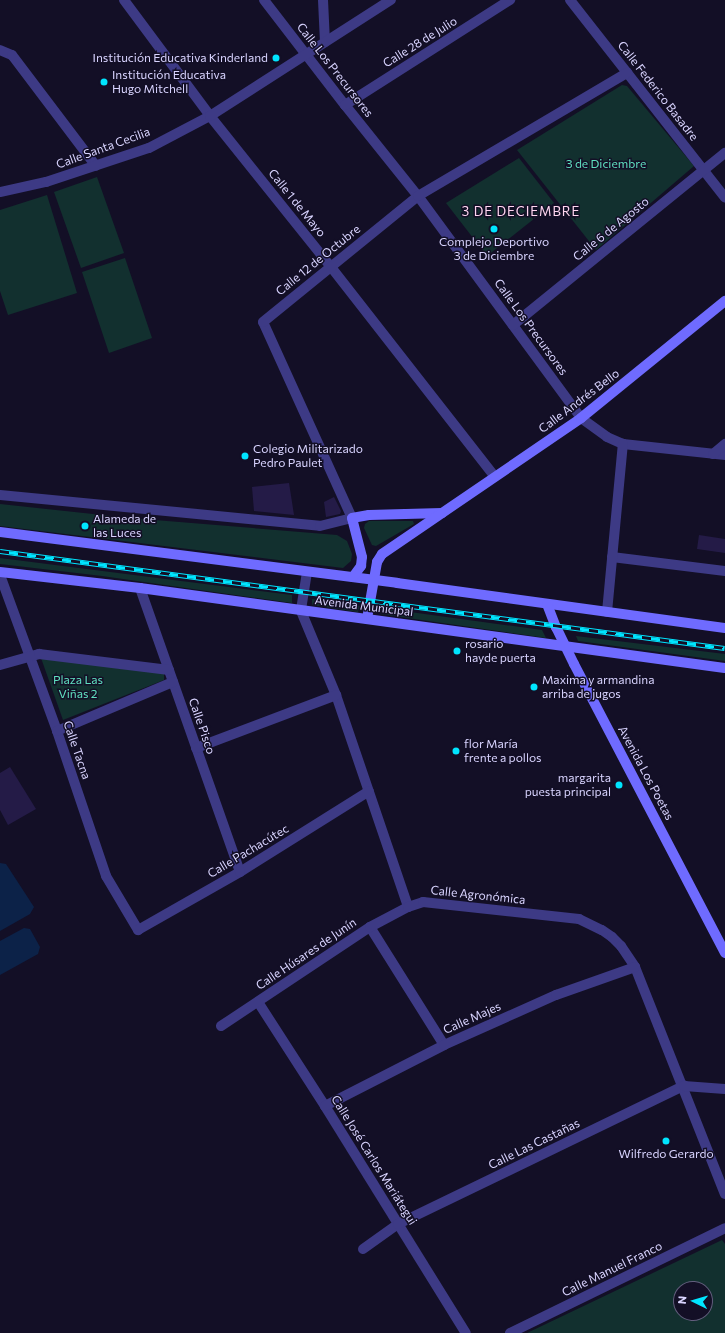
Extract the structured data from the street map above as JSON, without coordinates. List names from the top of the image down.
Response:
{
  "streets": {
    "main road": [
      "Calle 12 de Octubre",
      "Calle Andrés Bello",
      "Avenida Municipal",
      "Avenida Los Poetas"
    ],
    "street": [
      "Calle 28 de Julio",
      "Calle Los Precursores",
      "Calle Federico Basadre",
      "Calle Santa Cecilia",
      "Calle 1 de Mayo",
      "Calle 6 de Agosto",
      "Calle Pisco",
      "Calle Tacna",
      "Calle Pachacútec",
      "Calle Agronómica",
      "Calle Húsares de Junín",
      "Calle Majes",
      "Calle Las Castañas",
      "Calle José Carlos Mariátegui",
      "Calle Manuel Franco"
    ]
  },
  "crossings": [
    ["Calle 28 de Julio", "Calle Los Precursores"],
    ["Calle Los Precursores", "Calle Santa Cecilia"],
    ["Calle Los Precursores", "Calle 6 de Agosto"],
    ["Calle Los Precursores", "Calle 12 de Octubre"],
    ["Calle Los Precursores", "Calle Andrés Bello"],
    ["Calle Federico Basadre", "Calle 6 de Agosto"],
    ["Calle Federico Basadre", "Calle 12 de Octubre"],
    ["Calle Santa Cecilia", "Calle 1 de Mayo"],
    ["Calle 1 de Mayo", "Calle 12 de Octubre"],
    ["Calle 1 de Mayo", "Calle Andrés Bello"],
    ["Calle Andrés Bello", "Avenida Municipal"],
    ["Avenida Municipal", "Calle Pisco"],
    ["Avenida Municipal", "Calle Tacna"],
    ["Avenida Municipal", "Avenida Los Poetas"],
    ["Calle Pisco", "Calle Pachacútec"],
    ["Calle Tacna", "Calle Pachacútec"],
    ["Calle Agronómica", "Calle Húsares de Junín"],
    ["Calle Agronómica", "Calle Majes"],
    ["Calle Agronómica", "Calle Las Castañas"],
    ["Calle Húsares de Junín", "Calle José Carlos Mariátegui"],
    ["Calle Majes", "Calle José Carlos Mariátegui"],
    ["Calle Las Castañas", "Calle José Carlos Mariátegui"]
  ],
  "districts": ["3 DE DECIEMBRE"],
  "parks": ["3 de Diciembre", "Plaza Las Viñas 2"],
  "places": [
    "Institución Educativa Kinderland",
    "Institución Educativa Hugo Mitchell",
    "Complejo Deportivo 3 de Diciembre",
    "Colegio Militarizado Pedro Paulet",
    "Alameda de las Luces",
    "rosario hayde puerta",
    "Maxima y armandina arriba de jugos",
    "flor María frente a pollos",
    "margarita puesta principal",
    "Wilfredo Gerardo"
  ],
  "north": "left"
}
